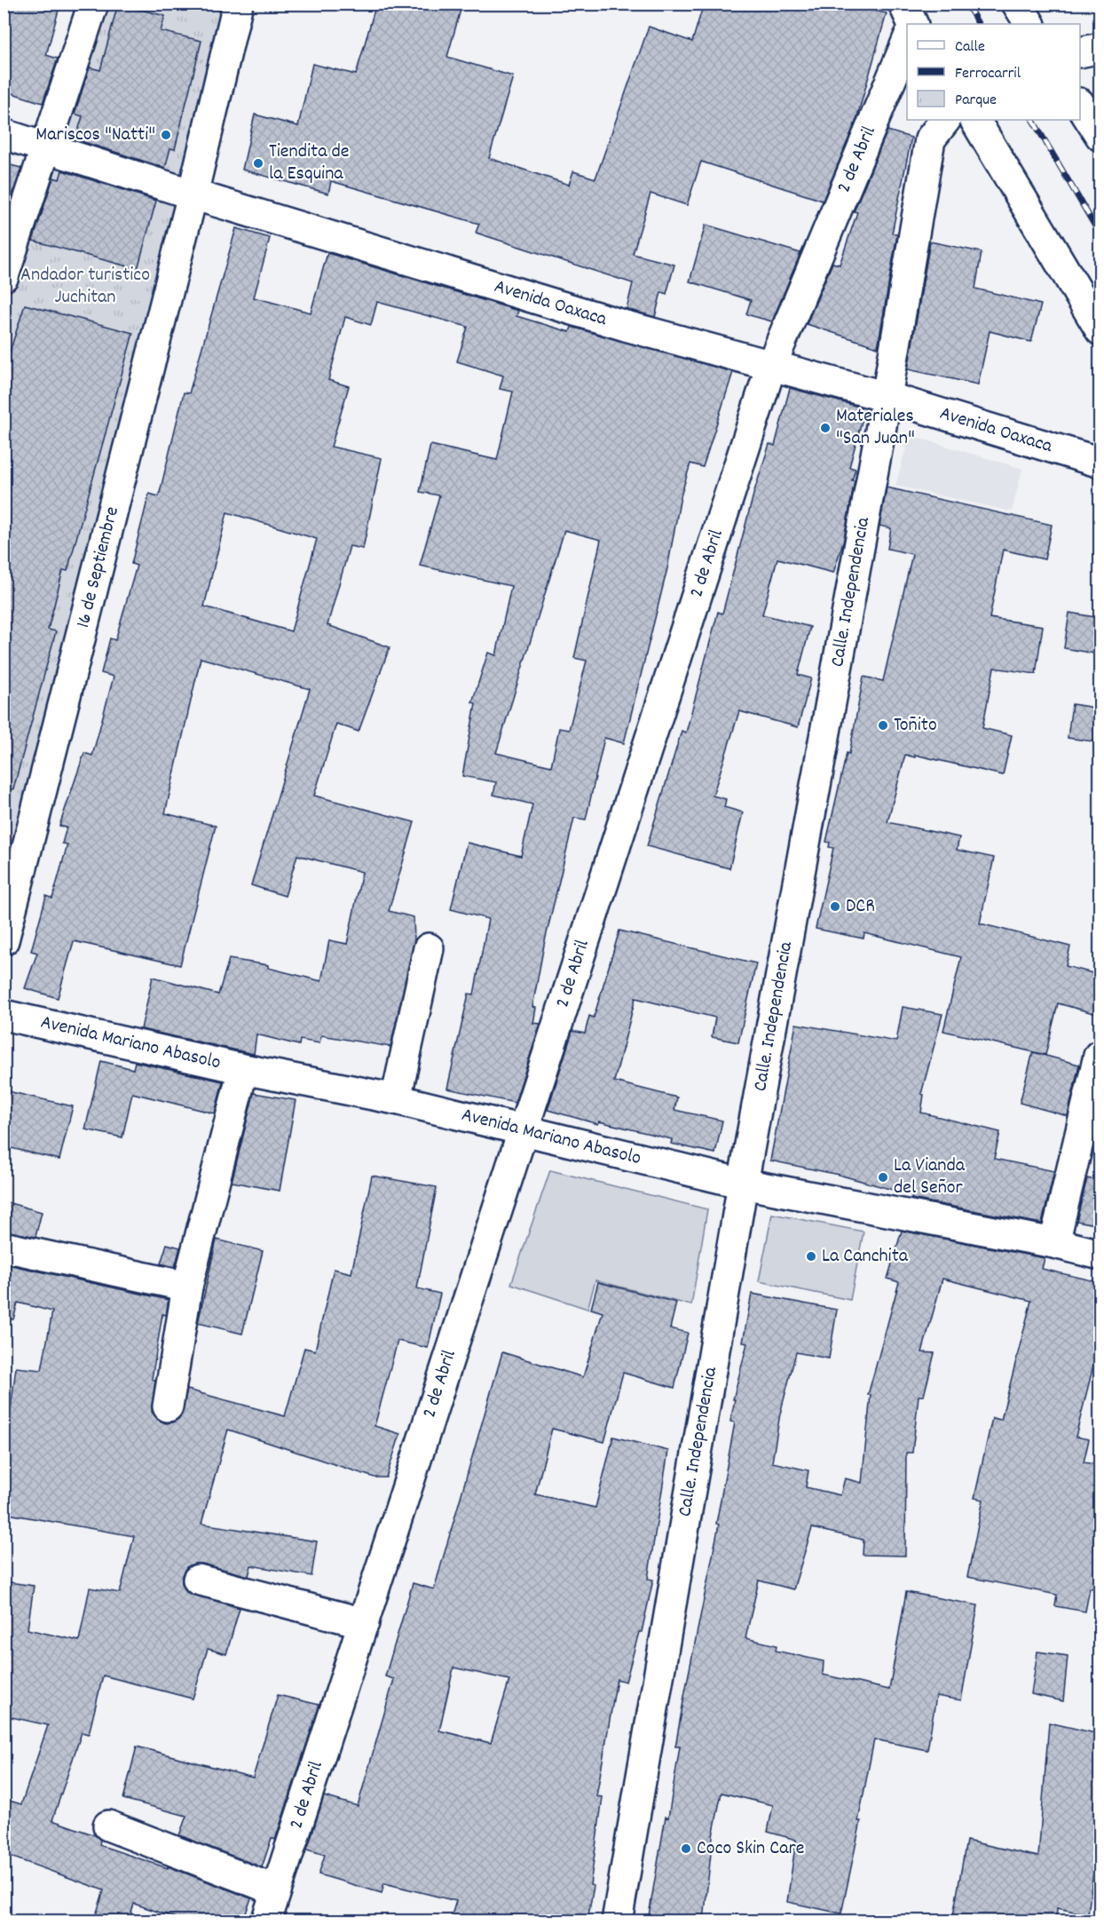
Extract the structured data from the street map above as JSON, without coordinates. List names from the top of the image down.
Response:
{
  "streets": {
    "street": [
      "2 de Abril",
      "Avenida Oaxaca",
      "16 de Septiembre",
      "Calle. Independencia",
      "Avenida Mariano Abasolo"
    ]
  },
  "crossings": [
    ["2 de Abril", "Avenida Oaxaca"],
    ["2 de Abril", "Avenida Mariano Abasolo"],
    ["Avenida Oaxaca", "16 de Septiembre"],
    ["Avenida Oaxaca", "Calle. Independencia"],
    ["Calle. Independencia", "Avenida Mariano Abasolo"]
  ],
  "parks": ["Andador turistico Juchitan"],
  "places": [
    "Mariscos \"Natti\"",
    "Tiendita de la Esquina",
    "Materiales \"San Juan\"",
    "Toñito",
    "DCR",
    "La Vianda del Señor",
    "La Canchita",
    "Coco Skin Care"
  ],
  "legend": ["Calle", "Ferrocarril", "Parque"]
}
